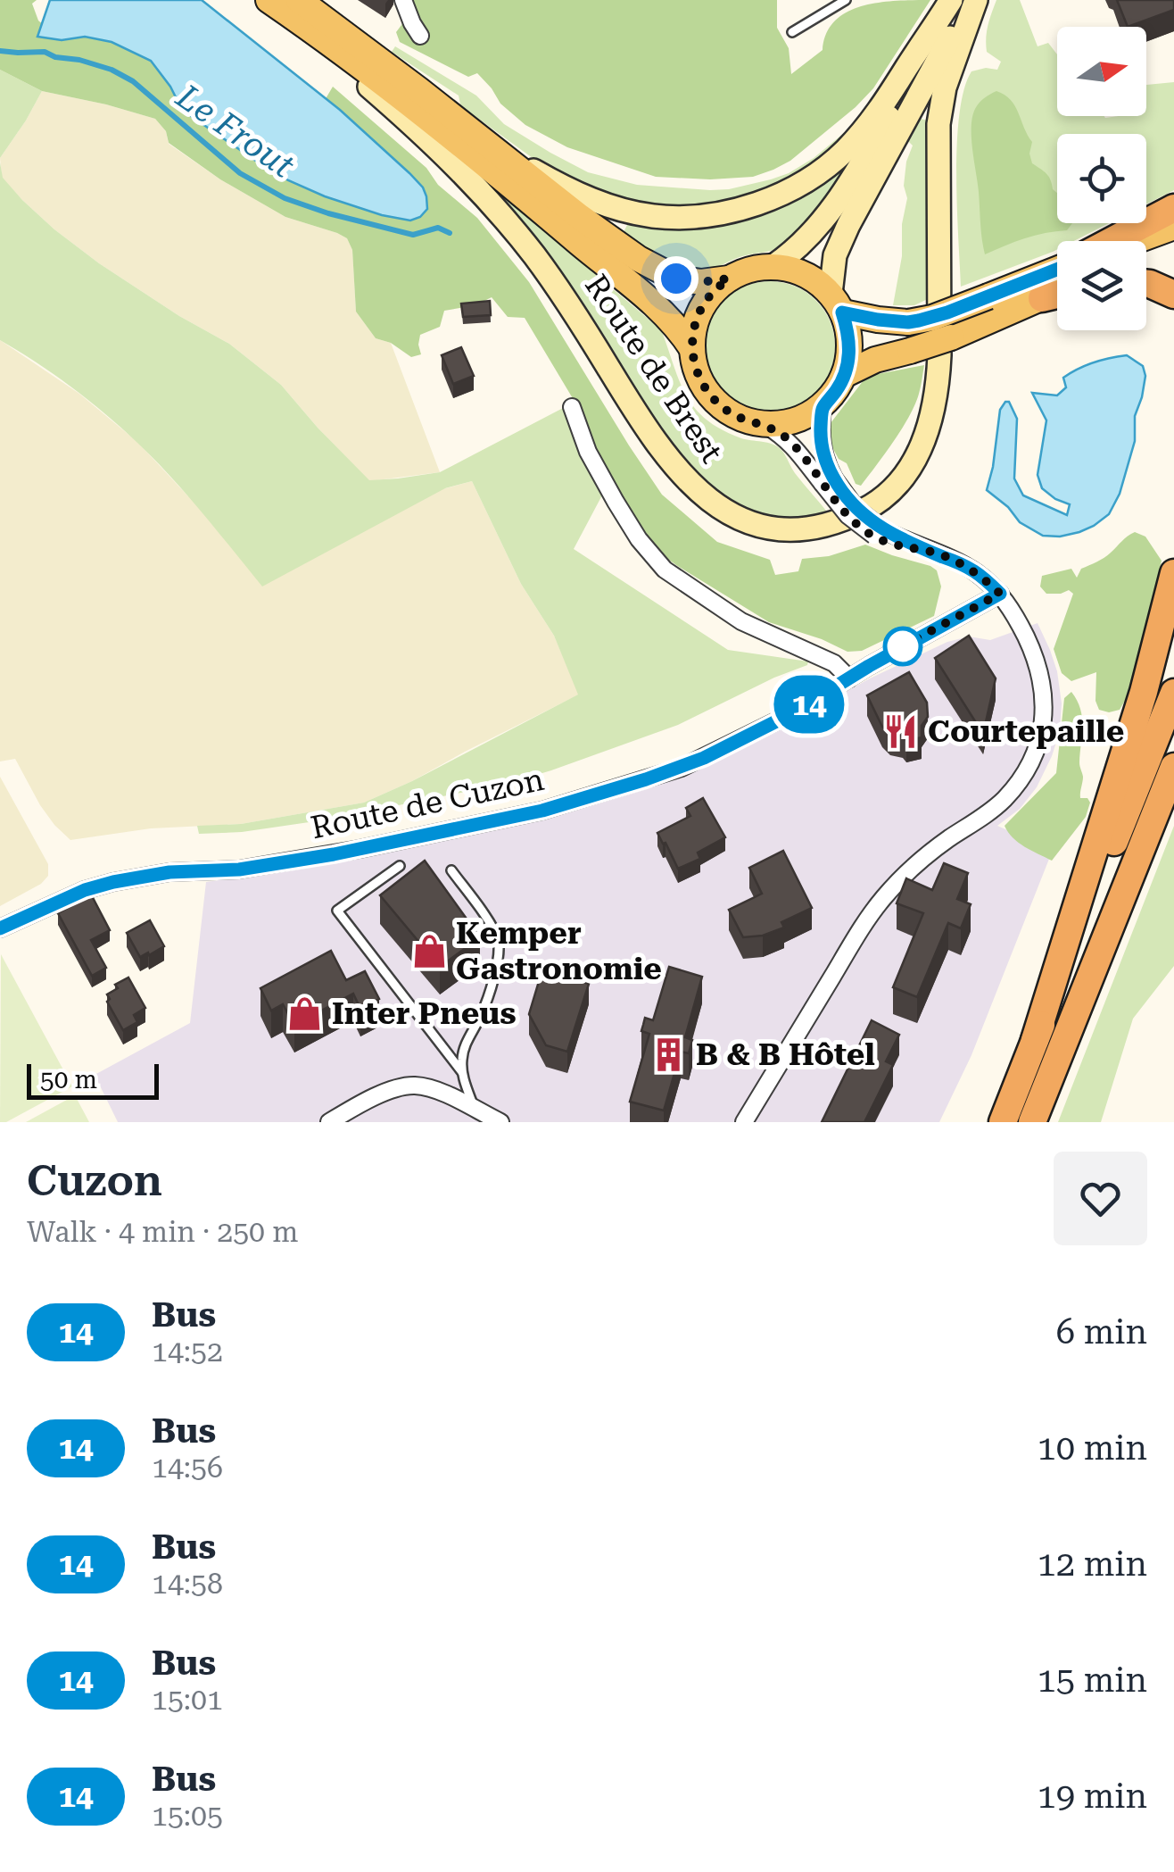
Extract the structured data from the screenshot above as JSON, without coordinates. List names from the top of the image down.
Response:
{
  "streets": {
    "main road": ["Route de Brest"],
    "street": ["Route de Cuzon"]
  },
  "water": ["Le Frout"],
  "places": {
    "restaurant": ["Courtepaille"],
    "shop": ["Kemper Gastronomie", "Inter Pneus"],
    "building": ["B & B Hôtel"]
  },
  "lines": ["bus line 14"],
  "scale_bar": "50 m",
  "north": "right",
  "page": {
    "on_map": "14",
    "scale": "50 m",
    "heading": ["Cuzon", "Walk · 4 min · 250 m"],
    "list": [
      {
        "mark": "14",
        "name": "Bus",
        "note": "14:52",
        "value": "6 min"
      },
      {
        "mark": "14",
        "name": "Bus",
        "note": "14:56",
        "value": "10 min"
      },
      {
        "mark": "14",
        "name": "Bus",
        "note": "14:58",
        "value": "12 min"
      },
      {
        "mark": "14",
        "name": "Bus",
        "note": "15:01",
        "value": "15 min"
      },
      {
        "mark": "14",
        "name": "Bus",
        "note": "15:05",
        "value": "19 min"
      }
    ]
  }
}
